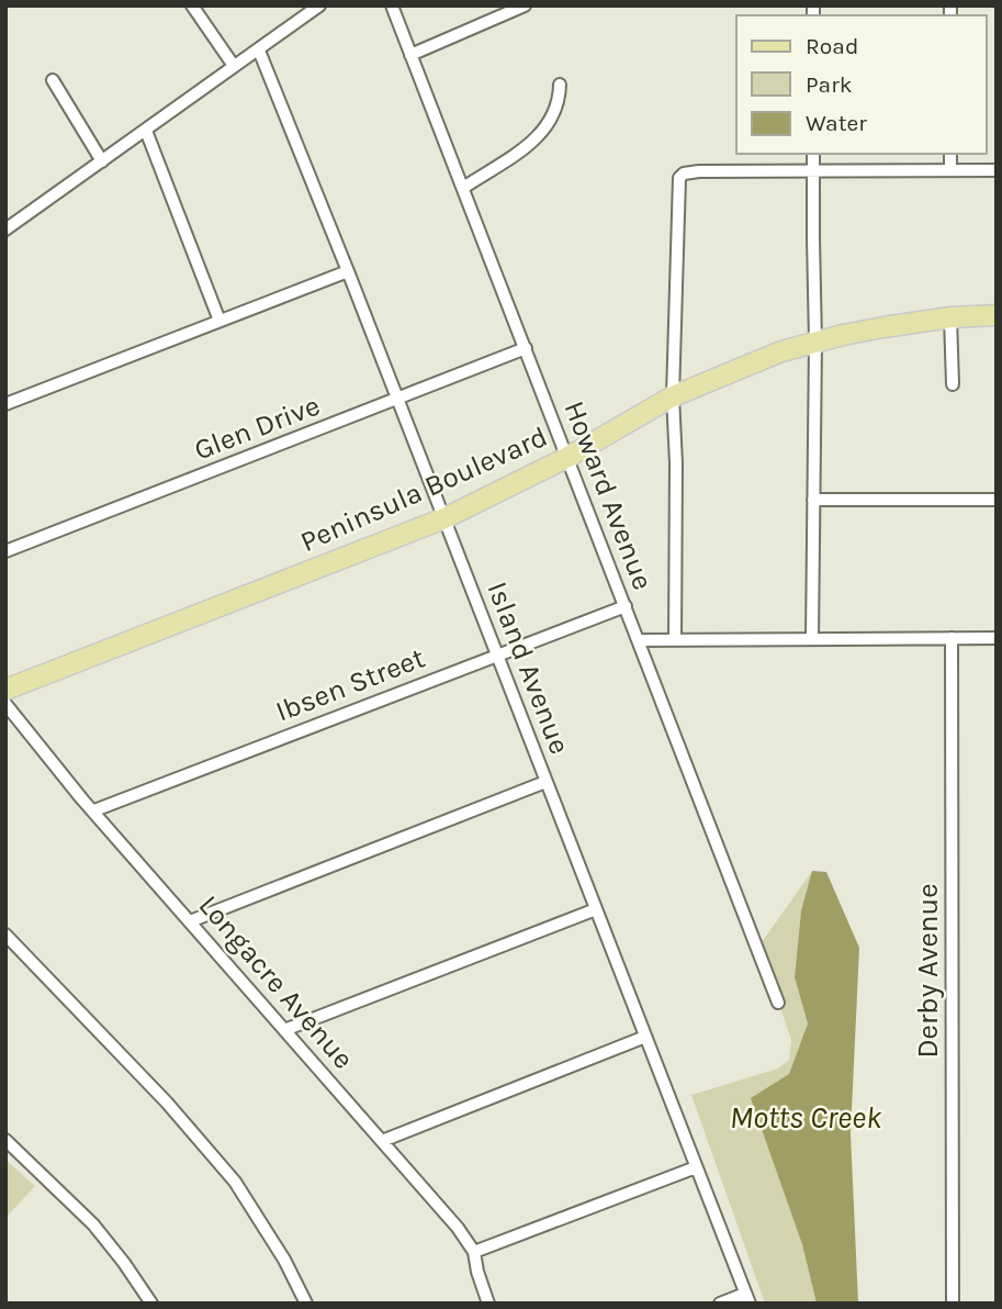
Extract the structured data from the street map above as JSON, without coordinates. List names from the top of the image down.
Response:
{
  "streets": {
    "main road": ["Peninsula Boulevard"],
    "street": [
      "Glen Drive",
      "Howard Avenue",
      "Island Avenue",
      "Ibsen Street",
      "Derby Avenue",
      "Longacre Avenue"
    ]
  },
  "crossings": [
    ["Glen Drive", "Howard Avenue"],
    ["Glen Drive", "Island Avenue"],
    ["Peninsula Boulevard", "Howard Avenue"],
    ["Peninsula Boulevard", "Island Avenue"],
    ["Howard Avenue", "Ibsen Street"],
    ["Island Avenue", "Ibsen Street"],
    ["Ibsen Street", "Longacre Avenue"]
  ],
  "water": ["Motts Creek"],
  "legend": ["Road", "Park", "Water"]
}
